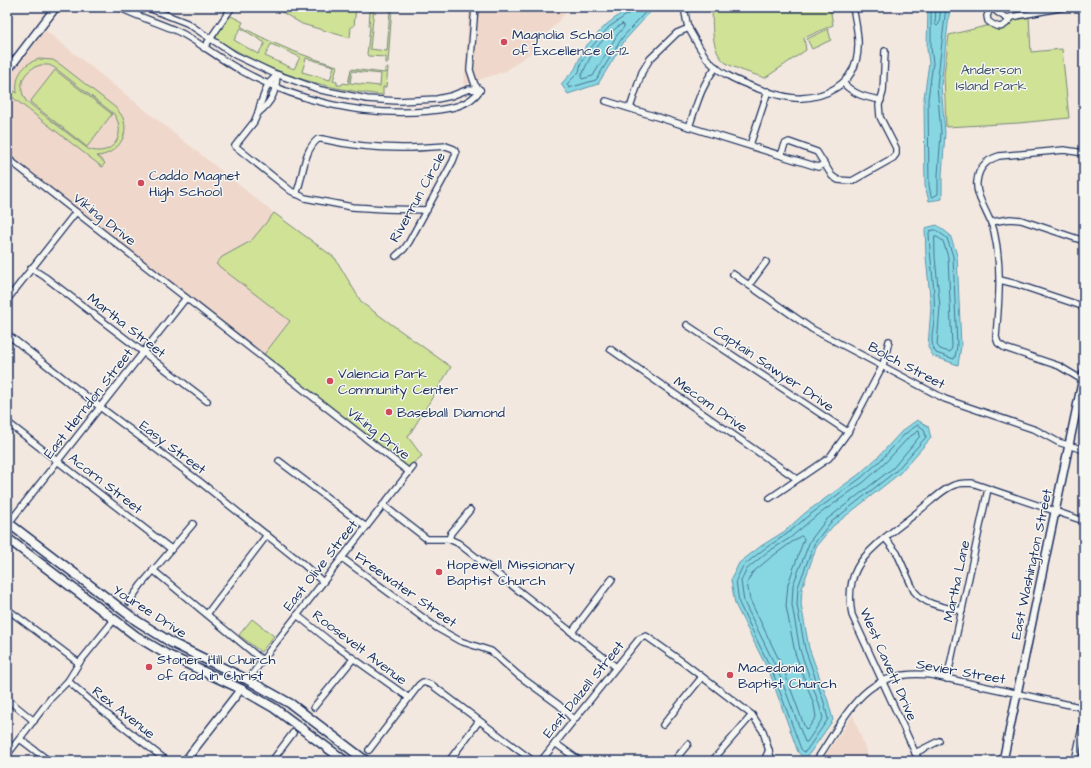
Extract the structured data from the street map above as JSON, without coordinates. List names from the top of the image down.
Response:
{
  "streets": {
    "main road": ["Youree Drive"],
    "street": [
      "Riverrun Circle",
      "Viking Drive",
      "Martha Street",
      "Bolch Street",
      "Captain Sawyer Drive",
      "East Herndon Street",
      "Mecom Drive",
      "Easy Street",
      "Acorn Street",
      "East Washington Street",
      "East Olive Street",
      "Martha Lane",
      "Freewater Street",
      "Roosevelt Avenue",
      "West Cavett Drive",
      "Sevier Street",
      "East Dalzell Street",
      "Rex Avenue"
    ]
  },
  "crossings": [
    ["Viking Drive", "East Herndon Street"],
    ["Viking Drive", "East Olive Street"],
    ["Martha Street", "East Herndon Street"],
    ["Bolch Street", "East Washington Street"],
    ["East Herndon Street", "Easy Street"],
    ["East Herndon Street", "Acorn Street"],
    ["East Herndon Street", "Youree Drive"],
    ["Easy Street", "East Olive Street"],
    ["East Washington Street", "West Cavett Drive"],
    ["East Washington Street", "Sevier Street"],
    ["East Olive Street", "Freewater Street"],
    ["East Olive Street", "Youree Drive"],
    ["East Olive Street", "Roosevelt Avenue"],
    ["Martha Lane", "West Cavett Drive"],
    ["Martha Lane", "Sevier Street"],
    ["Freewater Street", "East Dalzell Street"],
    ["West Cavett Drive", "Sevier Street"]
  ],
  "parks": ["Anderson Island Park"],
  "places": [
    "Magnolia School of Excellence 6-12",
    "Caddo Magnet High School",
    "Valencia Park Community Center",
    "Baseball Diamond",
    "Hopewell Missionary Baptist Church",
    "Stoner Hill Church of God in Christ",
    "Macedonia Baptist Church"
  ]
}
